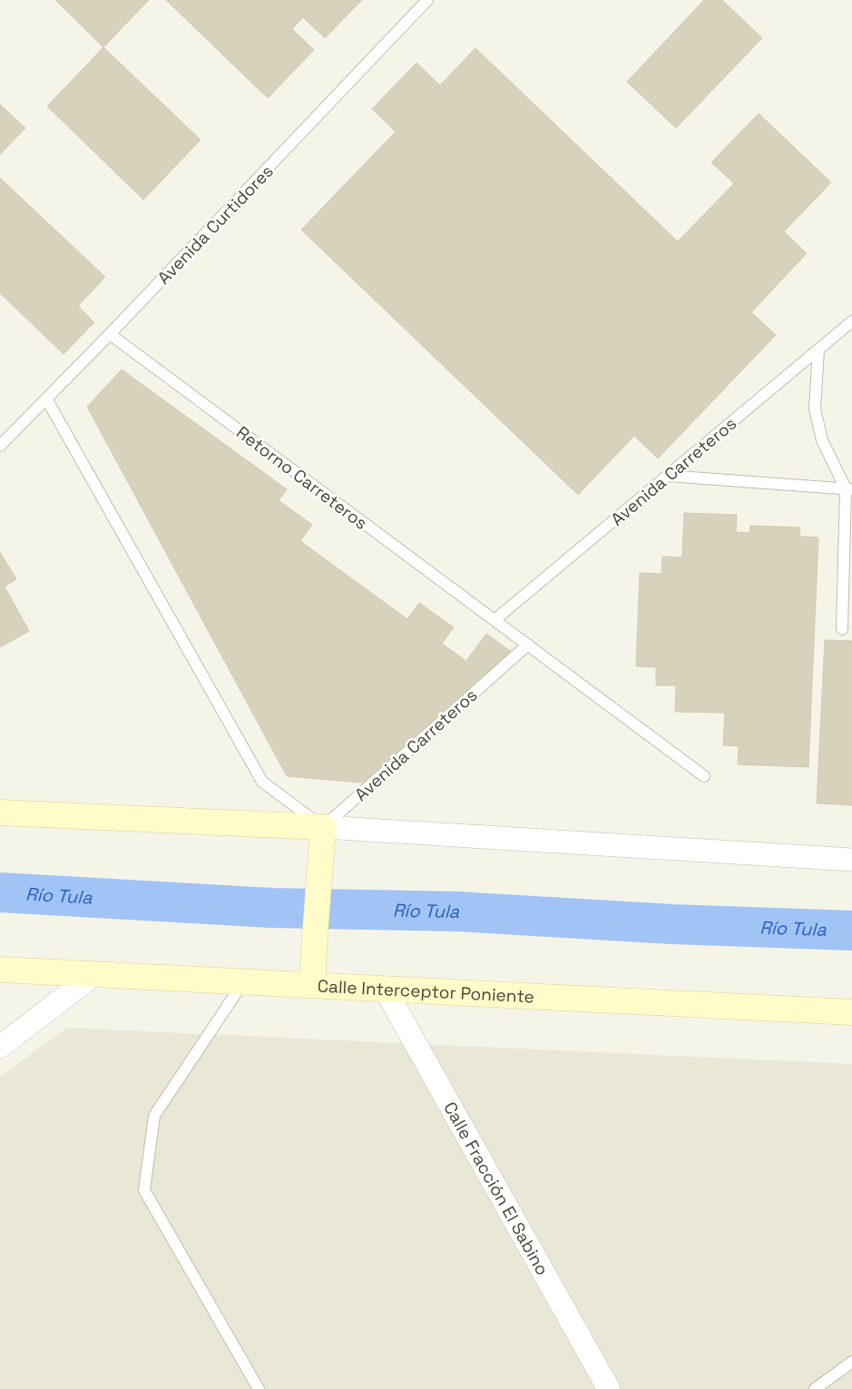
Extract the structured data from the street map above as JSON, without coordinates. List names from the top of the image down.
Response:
{
  "streets": {
    "main road": ["Calle Interceptor Poniente"],
    "street": ["Calle Fracción El Sabino"],
    "lane": ["Avenida Curtidores", "Avenida Carreteros", "Retorno Carreteros"]
  },
  "crossings": [
    ["Avenida Curtidores", "Retorno Carreteros"],
    ["Avenida Carreteros", "Retorno Carreteros"],
    ["Calle Interceptor Poniente", "Calle Fracción El Sabino"]
  ],
  "water": ["Río Tula"]
}
